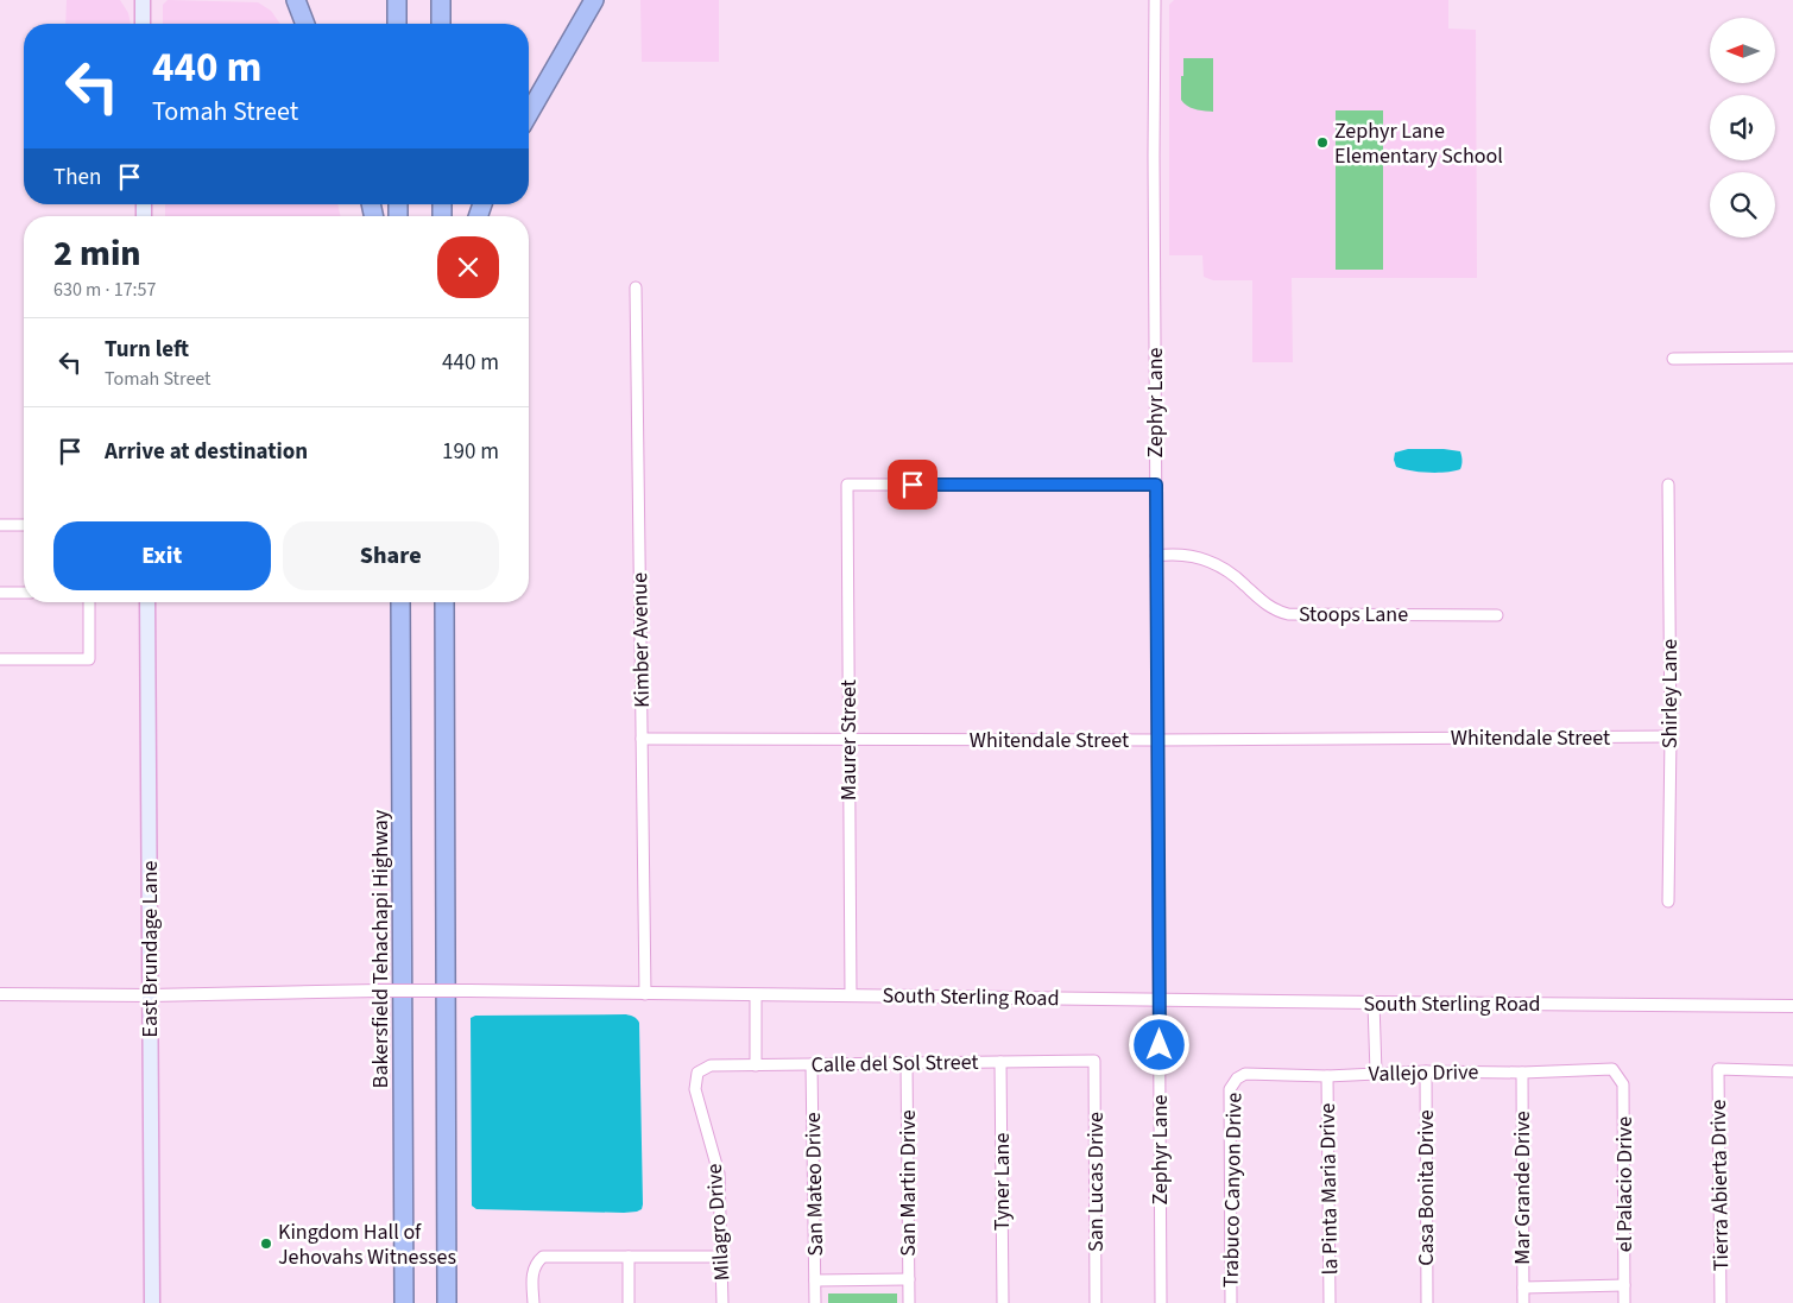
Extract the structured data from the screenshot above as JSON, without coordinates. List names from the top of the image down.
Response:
{
  "streets": {
    "highway": ["Bakersfield Tehachapi Highway"],
    "main road": ["East Brundage Lane"],
    "street": [
      "Zephyr Lane",
      "Stoops Lane",
      "Kimber Avenue",
      "Shirley Lane",
      "Whitendale Street",
      "Maurer Street",
      "South Sterling Road",
      "Calle del Sol Street",
      "Vallejo Drive",
      "Tyner Lane",
      "San Lucas Drive",
      "San Martin Drive",
      "San Mateo Drive",
      "el Palacio Drive",
      "Tierra Abierta Drive",
      "Casa Bonita Drive",
      "Mar Grande Drive",
      "la Pinta Maria Drive",
      "Trabuco Canyon Drive",
      "Milagro Drive"
    ]
  },
  "crossings": [
    ["Zephyr Lane", "Stoops Lane"],
    ["Zephyr Lane", "Whitendale Street"],
    ["Zephyr Lane", "Maurer Street"],
    ["Zephyr Lane", "South Sterling Road"],
    ["Kimber Avenue", "Whitendale Street"],
    ["Kimber Avenue", "South Sterling Road"],
    ["Shirley Lane", "Whitendale Street"],
    ["Whitendale Street", "Maurer Street"],
    ["Maurer Street", "South Sterling Road"],
    ["East Brundage Lane", "South Sterling Road"],
    ["Calle del Sol Street", "Tyner Lane"],
    ["Calle del Sol Street", "San Lucas Drive"],
    ["Calle del Sol Street", "San Martin Drive"],
    ["Calle del Sol Street", "San Mateo Drive"],
    ["Calle del Sol Street", "Milagro Drive"],
    ["Vallejo Drive", "el Palacio Drive"],
    ["Vallejo Drive", "Casa Bonita Drive"],
    ["Vallejo Drive", "Mar Grande Drive"],
    ["Vallejo Drive", "la Pinta Maria Drive"],
    ["Vallejo Drive", "Trabuco Canyon Drive"]
  ],
  "places": ["Zephyr Lane Elementary School", "Kingdom Hall of Jehovahs Witnesses"],
  "north": "left",
  "page": {
    "turn": ["440 m", "Tomah Street"],
    "then": "Then",
    "heading": ["2 min", "630 m · 17:57"],
    "list": [
      {
        "name": "Turn left",
        "note": "Tomah Street",
        "value": "440 m"
      },
      {
        "name": "Arrive at destination",
        "value": "190 m"
      }
    ],
    "buttons": ["Exit", "Share"]
  }
}
